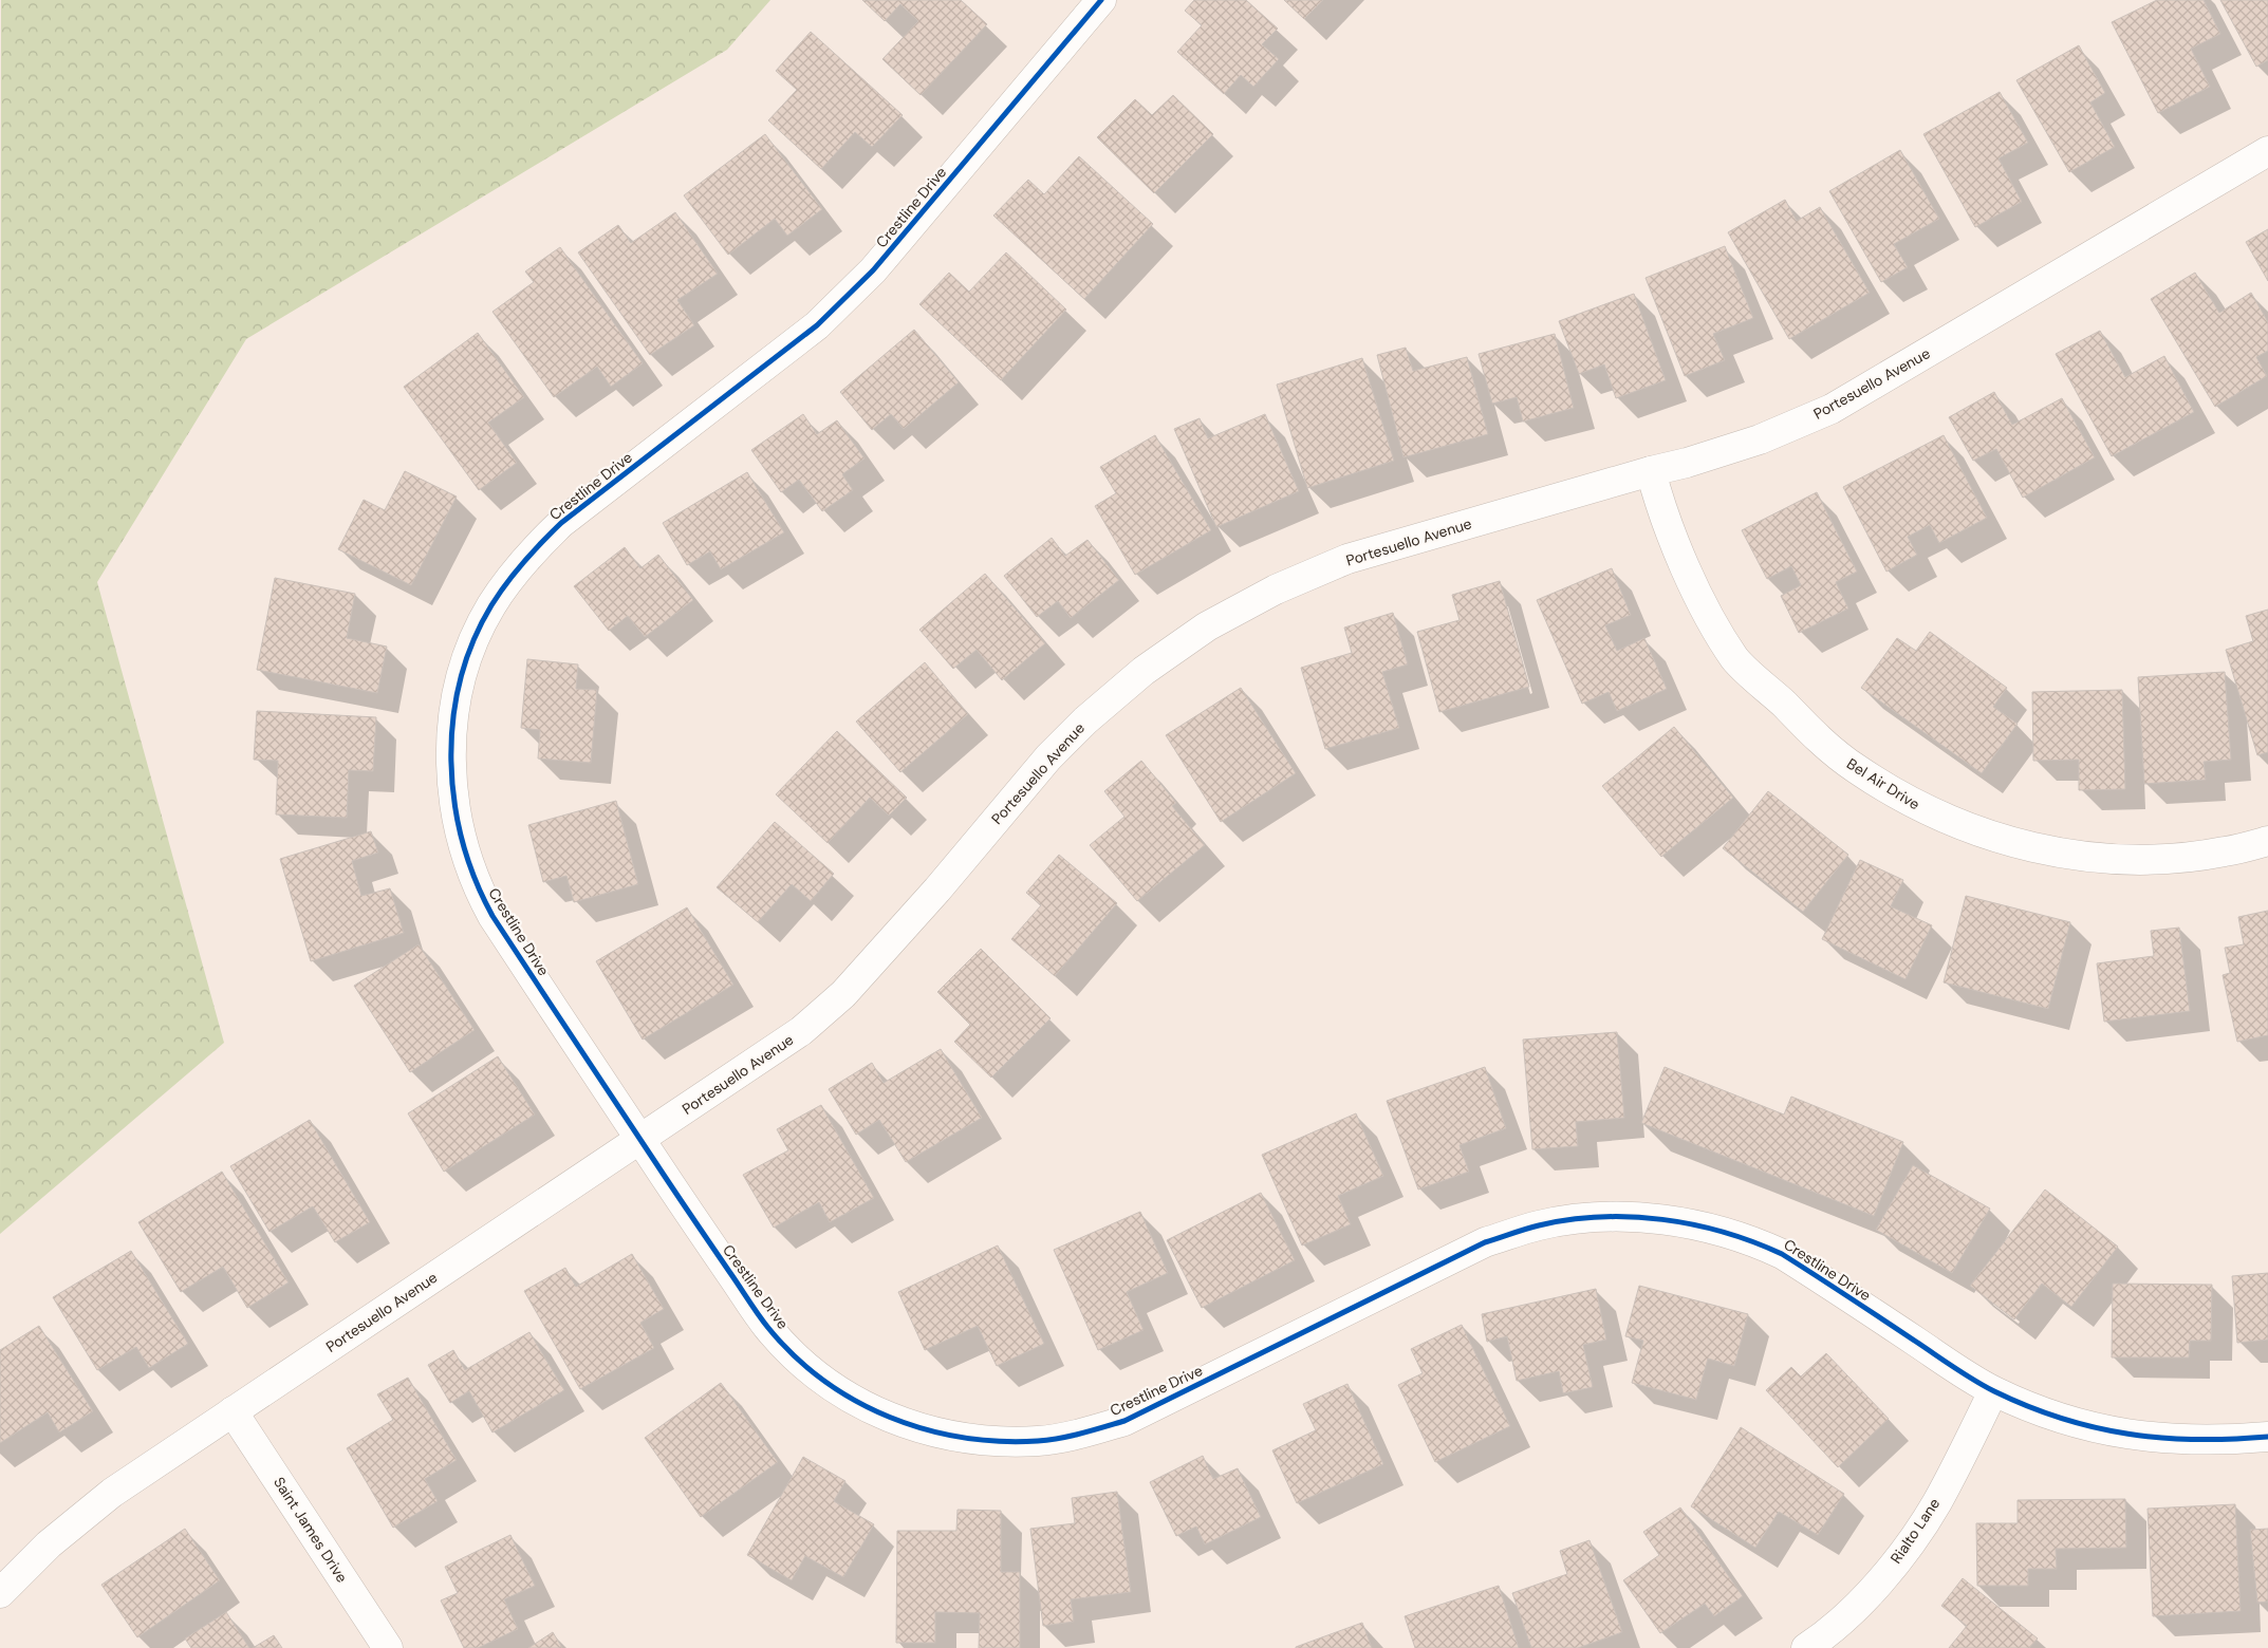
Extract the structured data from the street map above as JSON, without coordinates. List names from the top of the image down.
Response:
{
  "streets": {
    "street": [
      "Crestline Drive",
      "Portesuello Avenue",
      "Bel Air Drive",
      "Saint James Drive",
      "Rialto Lane"
    ]
  },
  "crossings": [
    ["Crestline Drive", "Portesuello Avenue"],
    ["Crestline Drive", "Rialto Lane"],
    ["Portesuello Avenue", "Bel Air Drive"],
    ["Portesuello Avenue", "Saint James Drive"]
  ]
}
